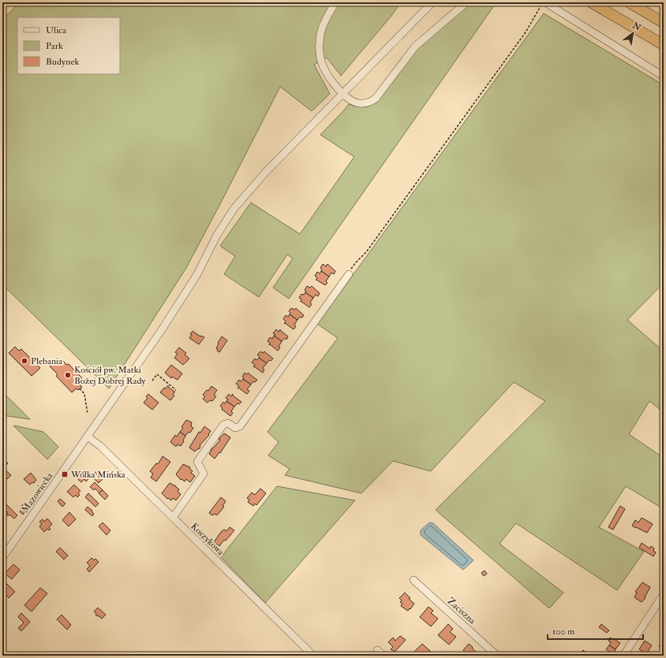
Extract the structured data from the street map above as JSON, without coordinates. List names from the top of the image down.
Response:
{
  "streets": {
    "street": ["Mazowiecka", "Koszykowa", "Zaciszna"]
  },
  "crossings": [
    ["Mazowiecka", "Koszykowa"]
  ],
  "places": {
    "other": ["Plebania", "Kościół pw. Matki Bożej Dobrej Rady"],
    "transit": ["Wólka Mińska"]
  },
  "legend": ["Ulica", "Park", "Budynek"],
  "scale_bar": "100 m",
  "north": "top right"
}
